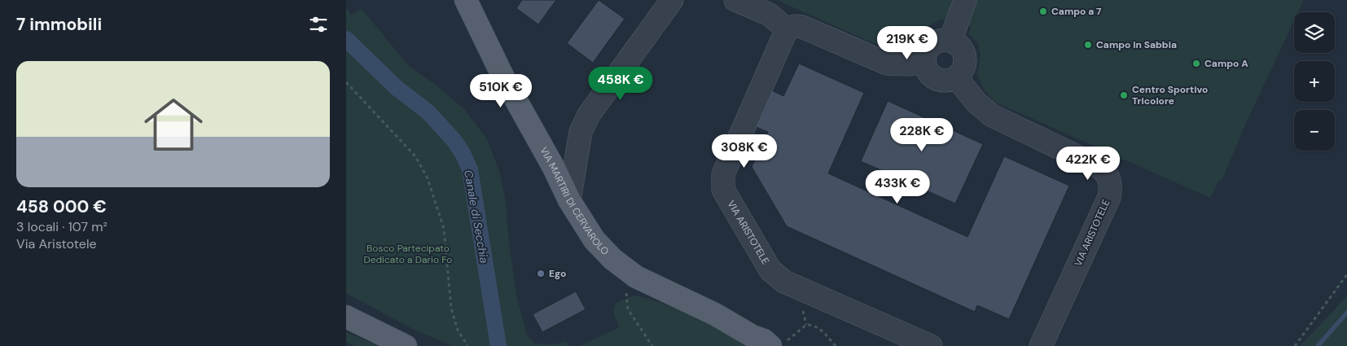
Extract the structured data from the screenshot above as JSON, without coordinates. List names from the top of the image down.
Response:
{
  "streets": {
    "main road": ["VIA MARTIRI DI CERVAROLO"],
    "street": ["VIA ARISTOTELE"]
  },
  "water": ["Canale di Secchia"],
  "parks": ["Bosco Partecipato Dedicato a Dario Fo"],
  "places": [
    "Campo a 7",
    "Campo in Sabbia",
    "Campo A",
    "Centro Sportivo Tricolore",
    "Ego"
  ],
  "page": {
    "heading": "7 immobili",
    "map_buttons": ["+", "−"],
    "price": [
      "219K €",
      "458K €",
      "510K €",
      "228K €",
      "308K €",
      "422K €",
      "433K €"
    ],
    "list": [
      {
        "name": "458 000 €",
        "note": "3 locali · 107 m² · Via Aristotele"
      }
    ]
  }
}
